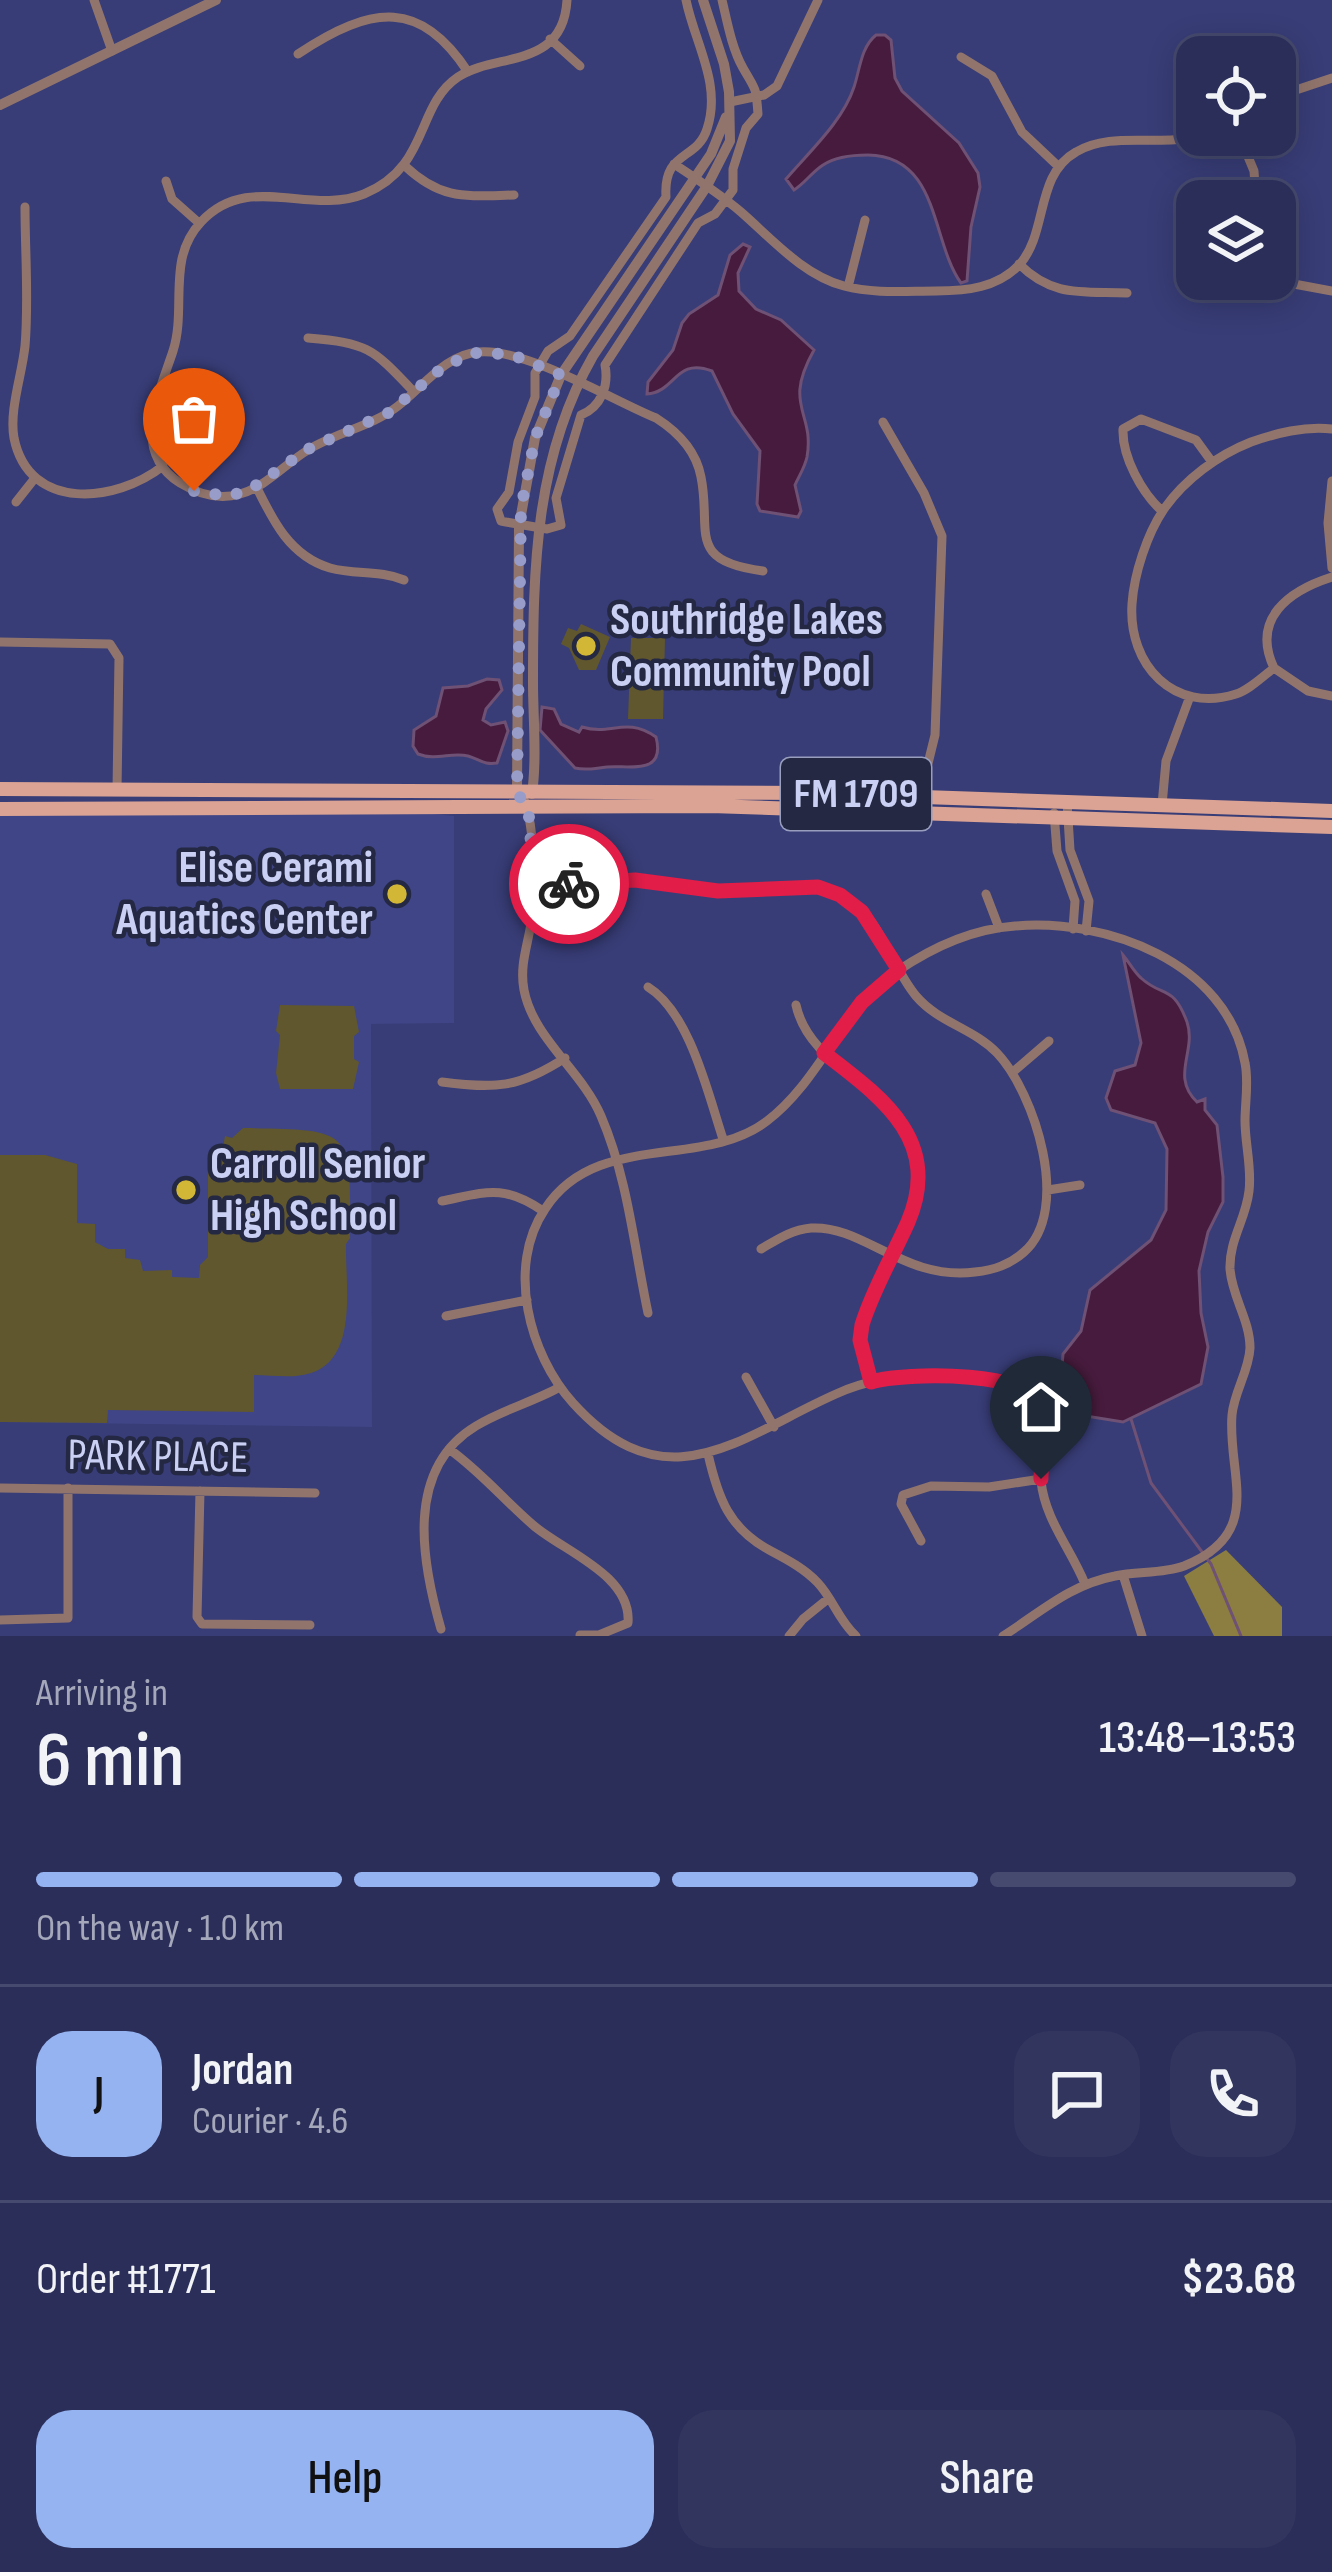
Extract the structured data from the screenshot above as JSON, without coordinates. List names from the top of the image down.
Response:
{
  "streets": {
    "main road": ["FM 1709"],
    "street": ["PARK PLACE"]
  },
  "places": ["Southridge Lakes Community Pool", "Elise Cerami Aquatics Center", "Carroll Senior High School"],
  "page": {
    "heading": ["6 min", "Arriving in", "13:48–13:53"],
    "panel": [
      "Jordan",
      "Courier · 4.6",
      "Order #1771",
      "$23.68"
    ],
    "bar": "On the way · 1.0 km",
    "round": "J",
    "buttons": ["Help", "Share"]
  }
}
